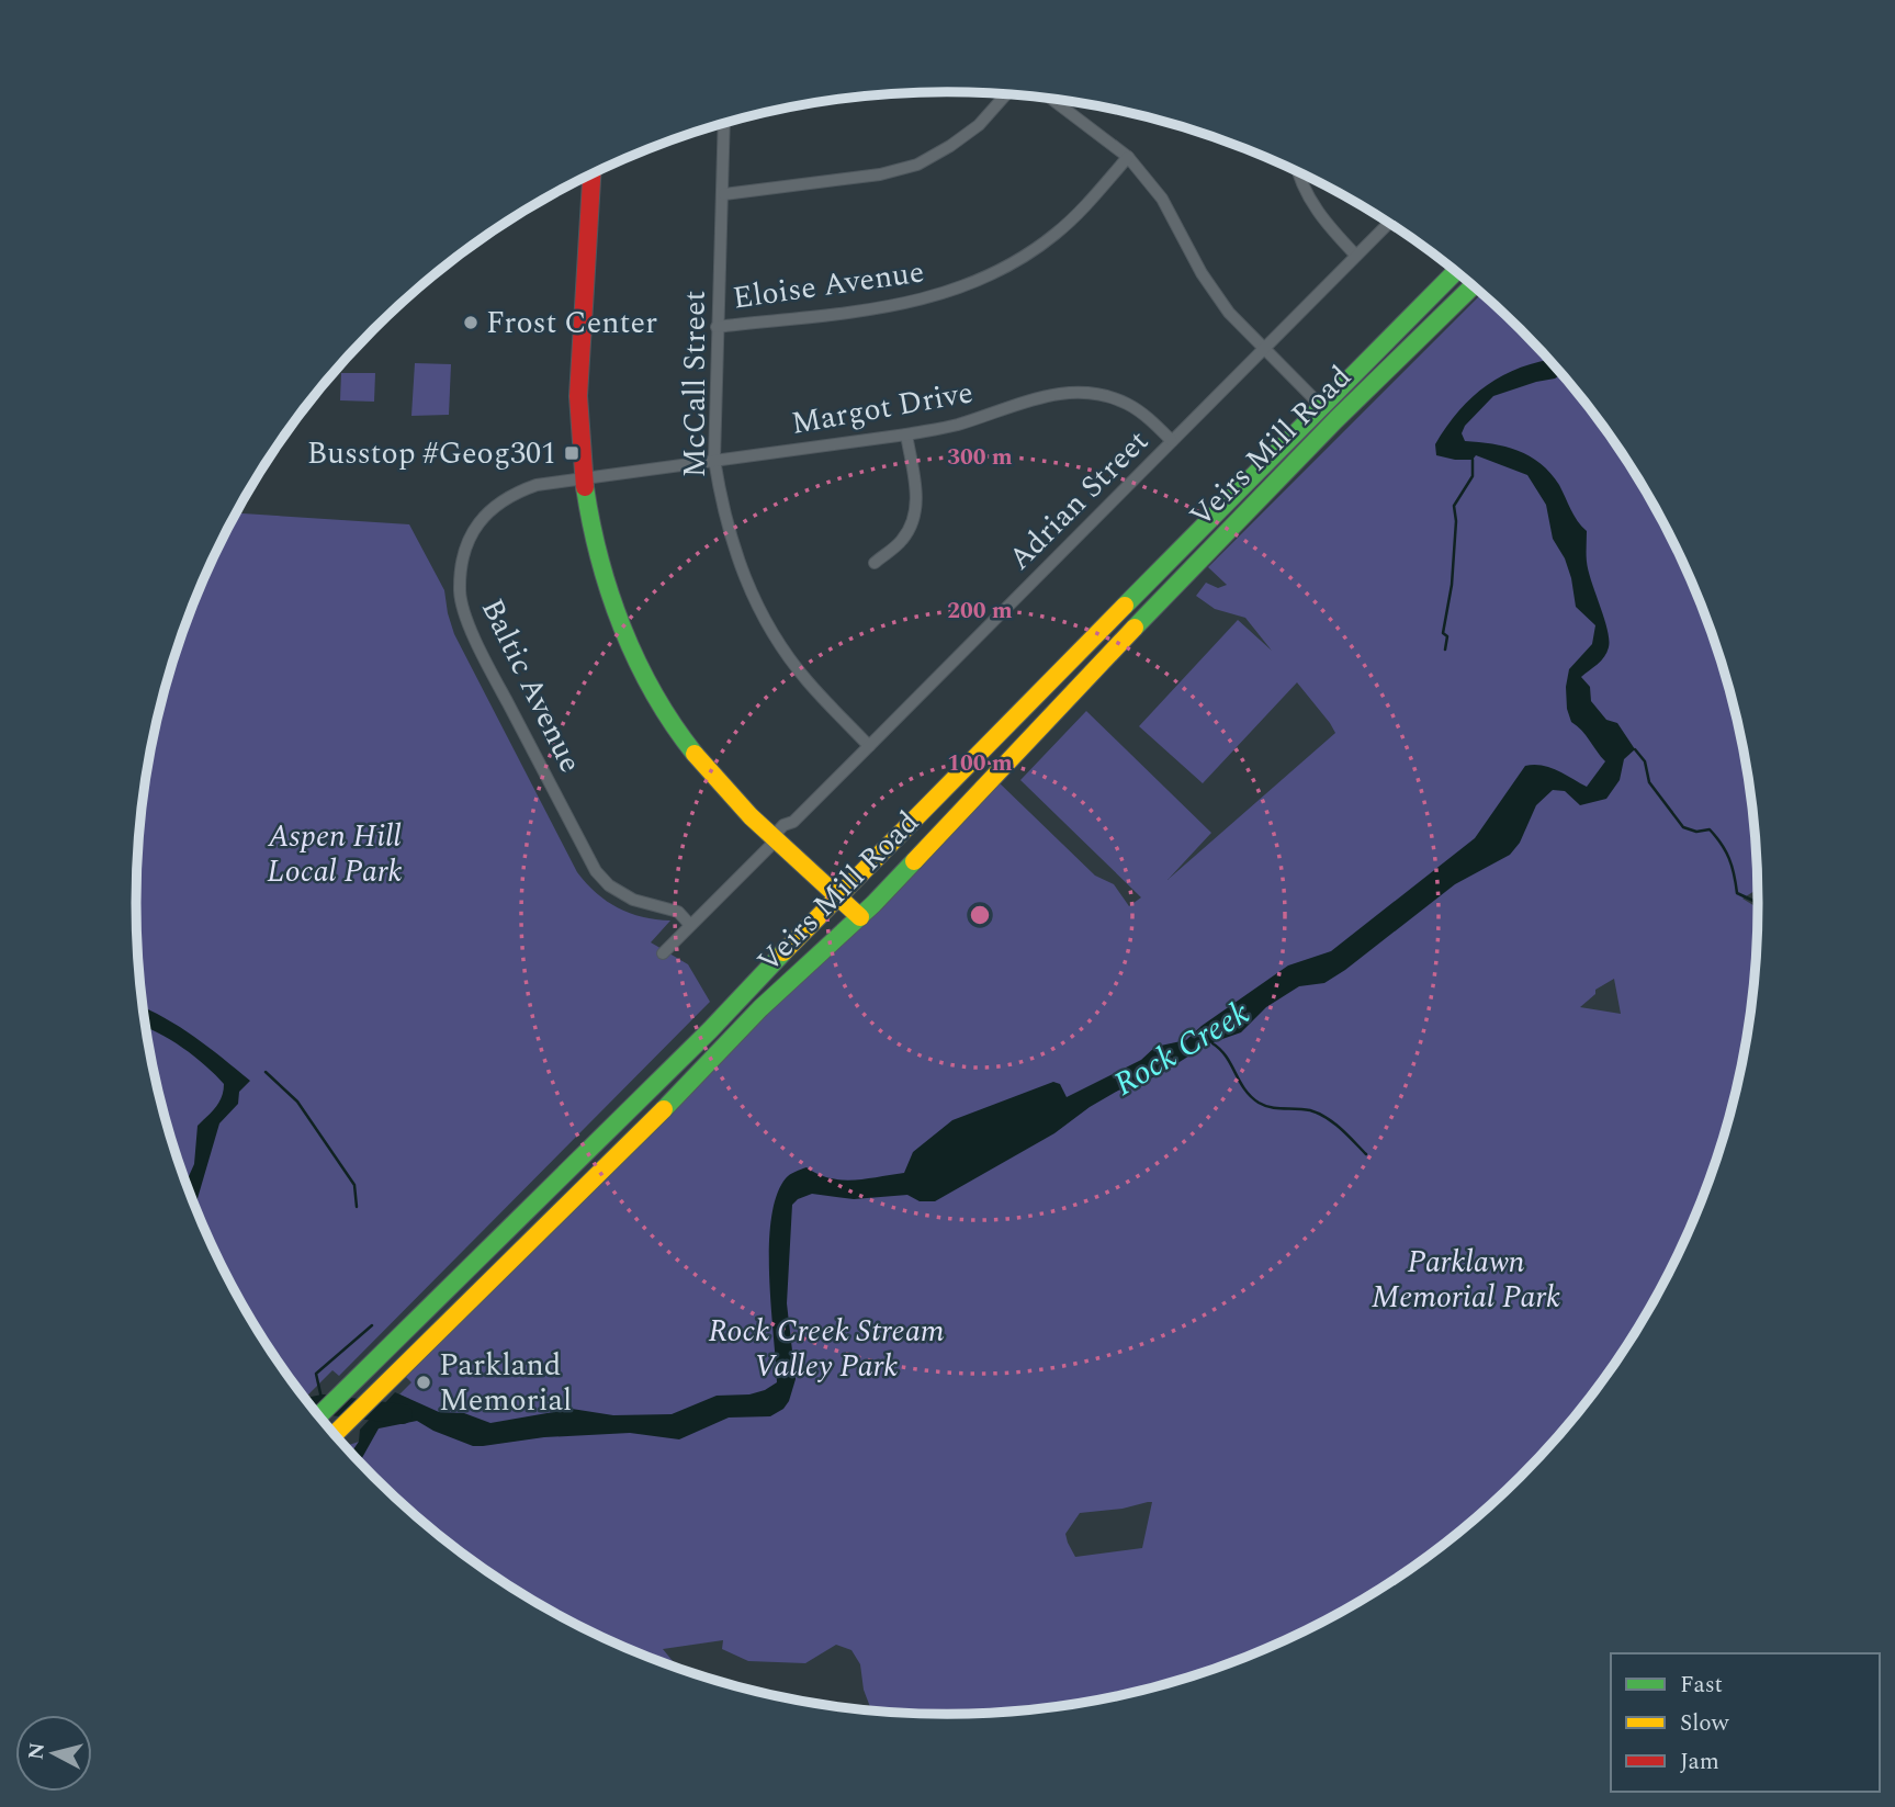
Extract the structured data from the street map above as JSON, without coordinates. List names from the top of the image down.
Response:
{
  "streets": {
    "main road": ["Veirs Mill Road"],
    "street": [
      "Eloise Avenue",
      "McCall Street",
      "Margot Drive",
      "Adrian Street",
      "Baltic Avenue"
    ]
  },
  "crossings": [
    ["Eloise Avenue", "McCall Street"],
    ["McCall Street", "Margot Drive"],
    ["McCall Street", "Adrian Street"],
    ["Margot Drive", "Adrian Street"],
    ["Margot Drive", "Baltic Avenue"],
    ["Adrian Street", "Baltic Avenue"]
  ],
  "water": ["Rock Creek"],
  "parks": ["Aspen Hill Local Park", "Parklawn Memorial Park", "Rock Creek Stream Valley Park"],
  "places": {
    "other": ["Frost Center", "Parkland Memorial"],
    "transit": ["Busstop #Geog301"]
  },
  "legend": ["Fast", "Slow", "Jam"],
  "north": "left",
  "rings": ["300 m", "200 m", "100 m"]
}
